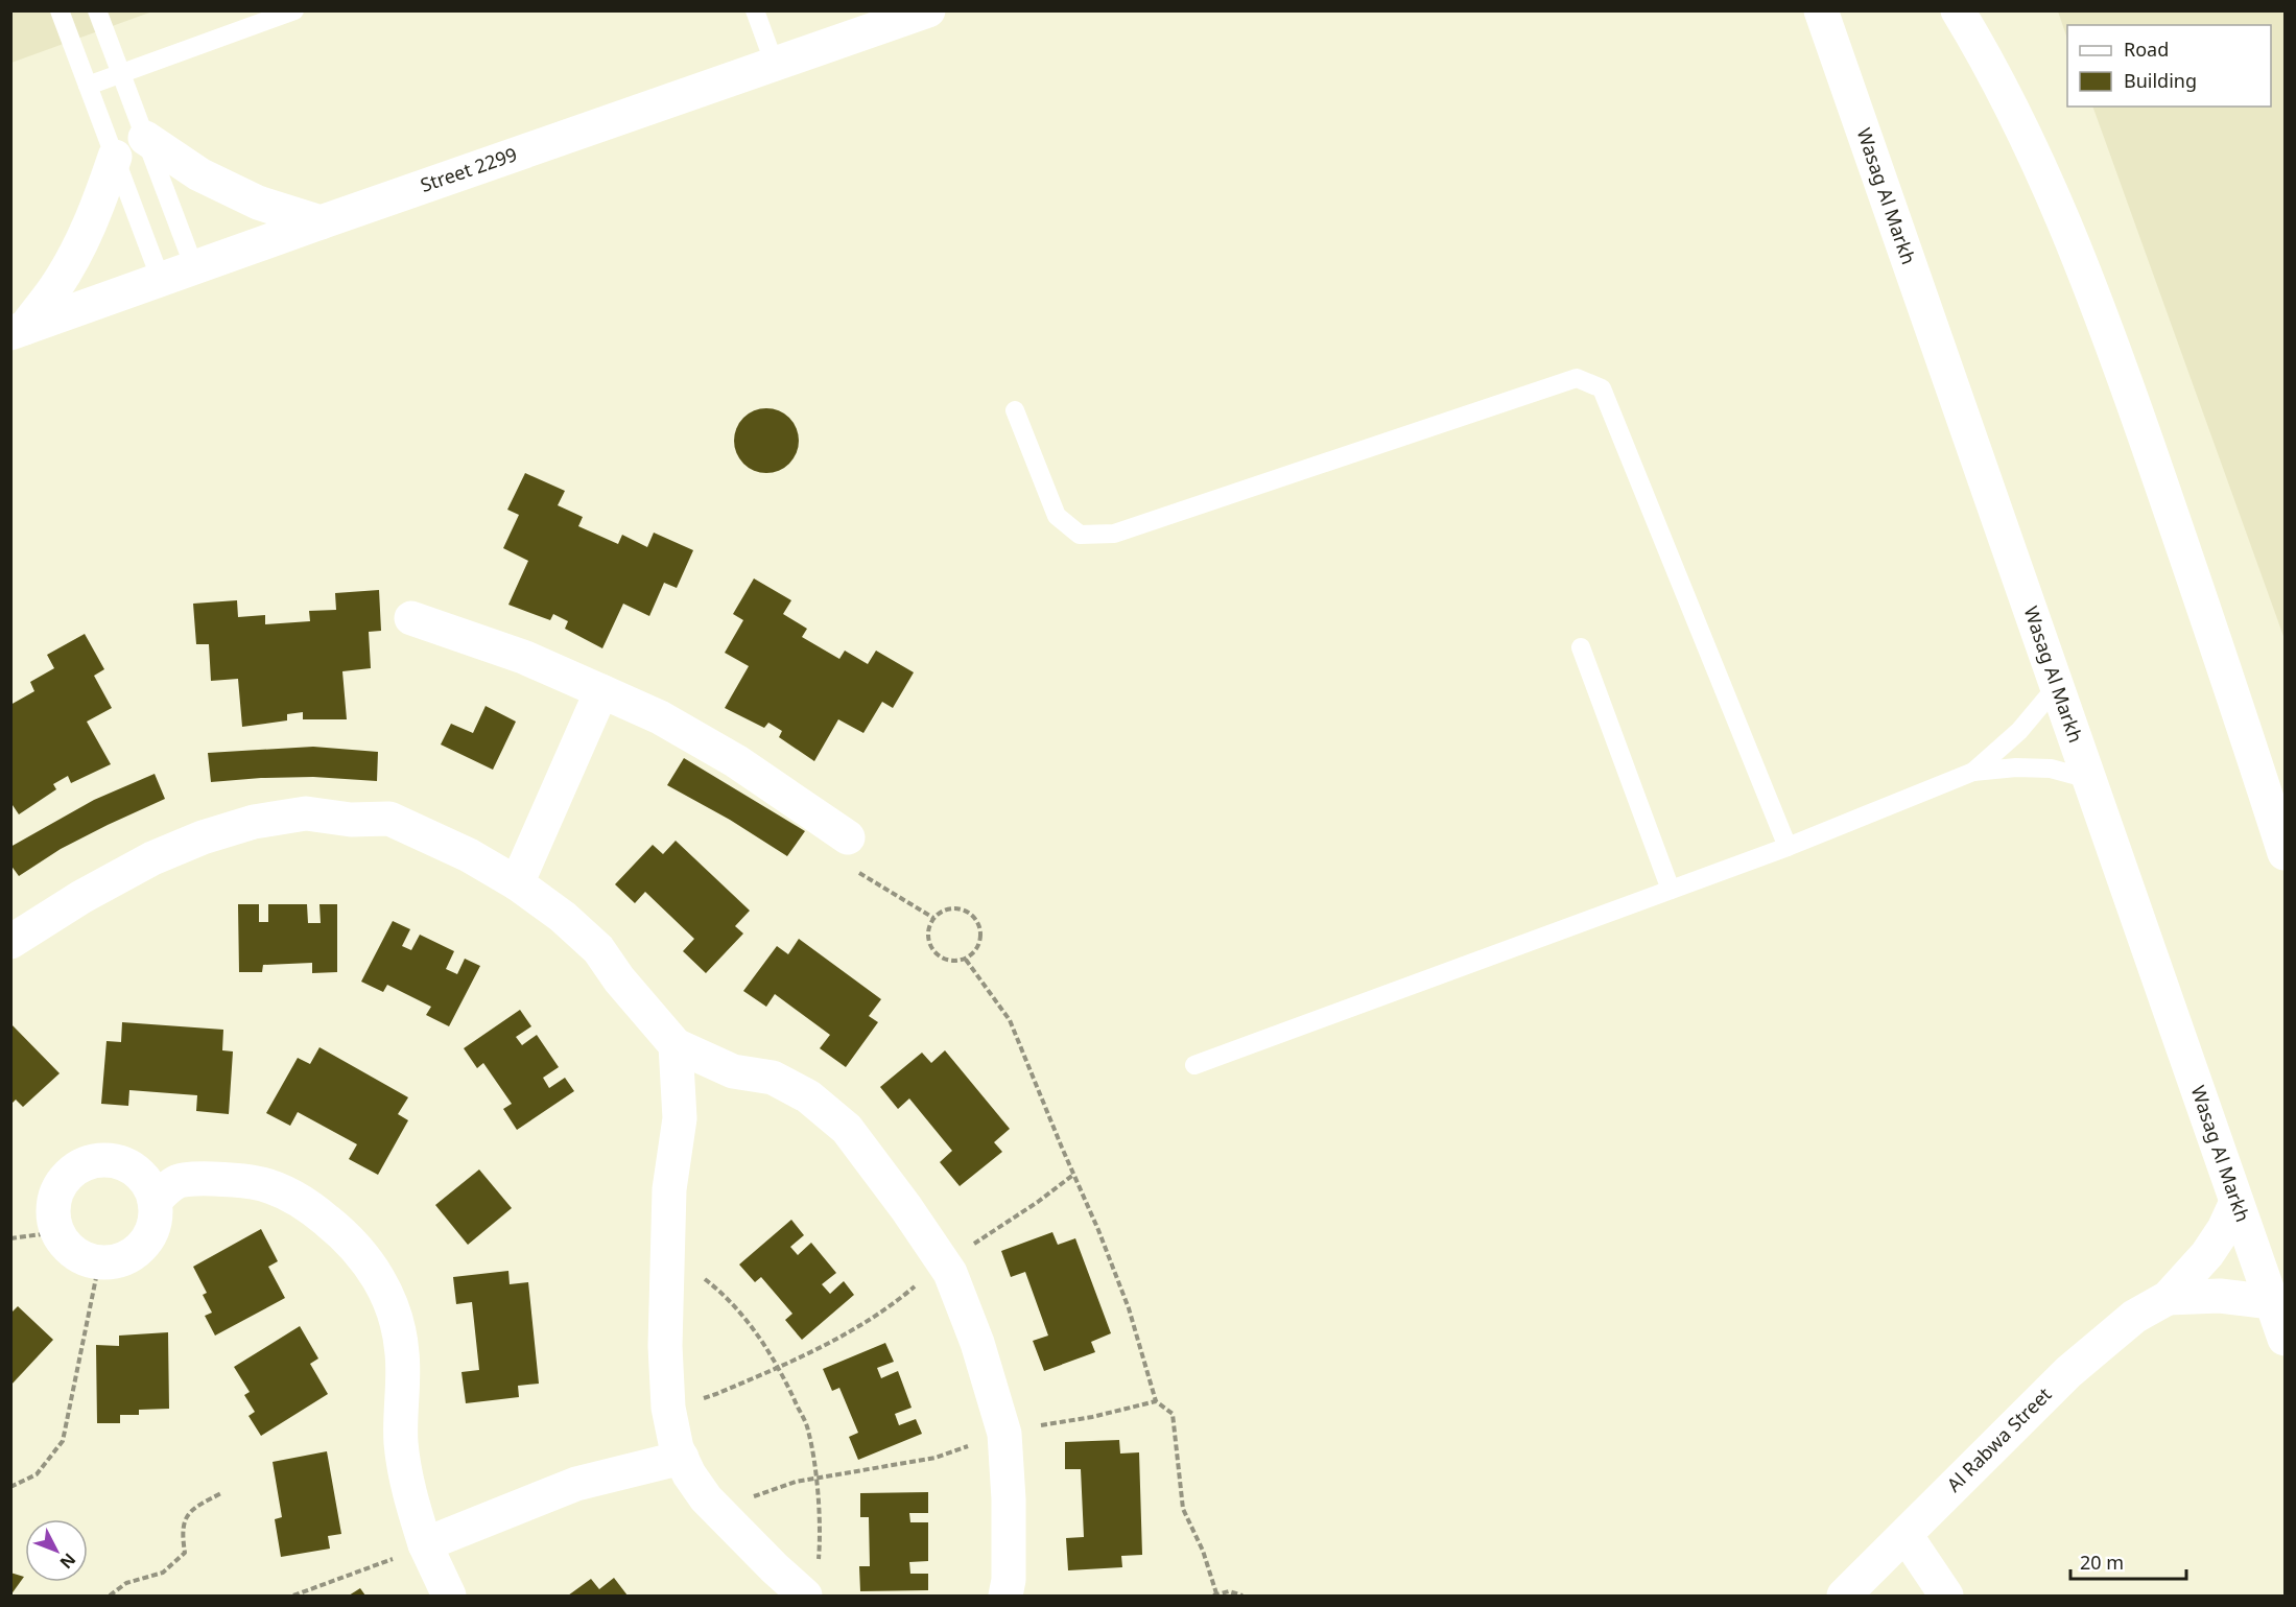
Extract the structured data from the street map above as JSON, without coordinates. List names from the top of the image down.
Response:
{
  "streets": {
    "street": ["Street 2299", "Wasag Al Markh", "Al Rabwa Street"]
  },
  "crossings": [
    ["Wasag Al Markh", "Al Rabwa Street"]
  ],
  "legend": ["Road", "Building"],
  "scale_bar": "20 m",
  "north": "bottom right"
}
